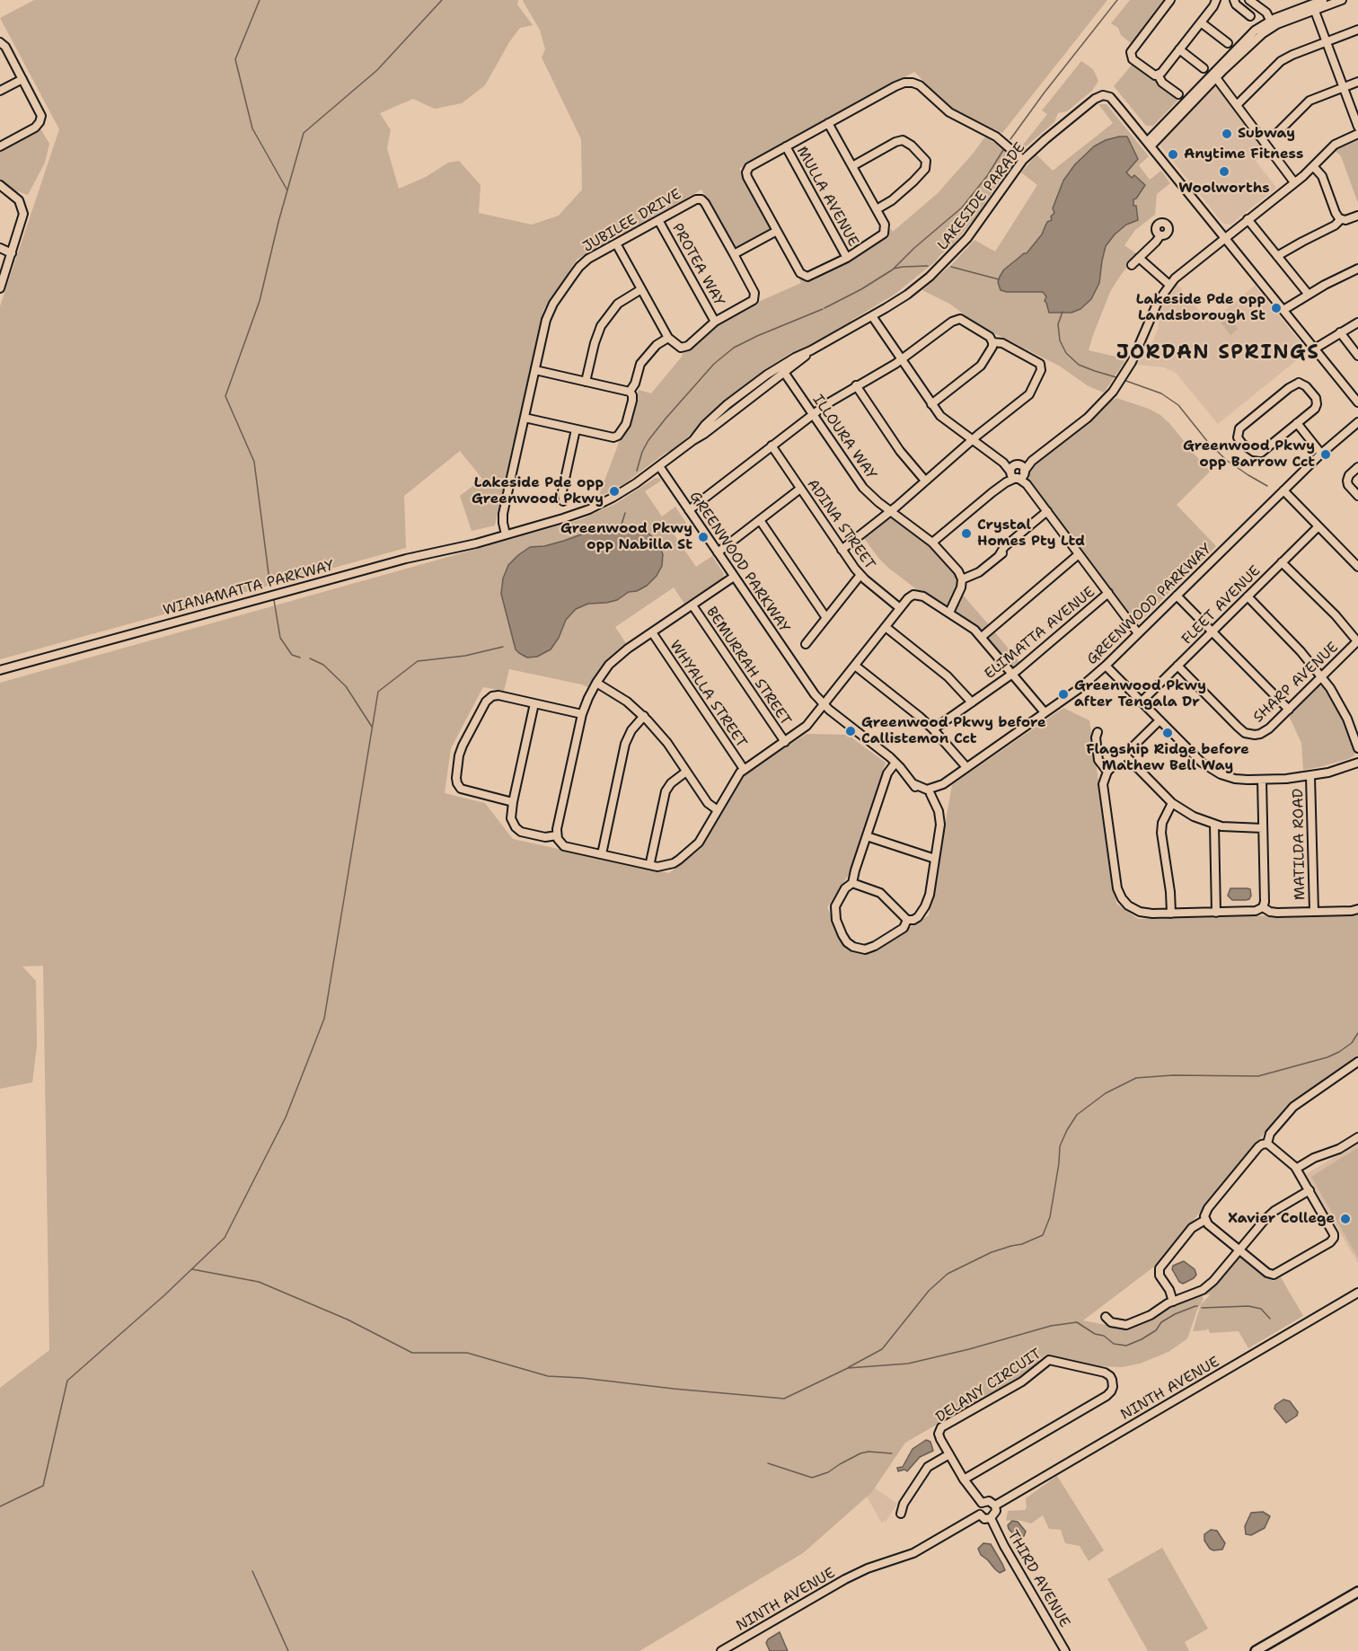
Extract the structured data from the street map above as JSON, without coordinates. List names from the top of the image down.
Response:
{
  "streets": {
    "street": [
      "MULLA AVENUE",
      "LAKESIDE PARADE",
      "JUBILEE DRIVE",
      "PROTEA WAY",
      "ILLOURA WAY",
      "ADINA STREET",
      "GREENWOOD PARKWAY",
      "WIANAMATTA PARKWAY",
      "FLEET AVENUE",
      "ELIMATTA AVENUE",
      "BEMURRAH STREET",
      "SHARP AVENUE",
      "WHYALLA STREET",
      "MATILDA ROAD",
      "DELANY CIRCUIT",
      "NINTH AVENUE",
      "THIRD AVENUE"
    ]
  },
  "crossings": [
    ["LAKESIDE PARADE", "JUBILEE DRIVE"],
    ["LAKESIDE PARADE", "ILLOURA WAY"],
    ["LAKESIDE PARADE", "GREENWOOD PARKWAY"],
    ["LAKESIDE PARADE", "WIANAMATTA PARKWAY"],
    ["JUBILEE DRIVE", "PROTEA WAY"],
    ["JUBILEE DRIVE", "WIANAMATTA PARKWAY"],
    ["FLEET AVENUE", "SHARP AVENUE"],
    ["DELANY CIRCUIT", "NINTH AVENUE"],
    ["DELANY CIRCUIT", "THIRD AVENUE"],
    ["NINTH AVENUE", "THIRD AVENUE"]
  ],
  "districts": ["JORDAN SPRINGS"],
  "places": [
    "Subway",
    "Anytime Fitness",
    "Woolworths",
    "Lakeside Pde opp Landsborough St",
    "Greenwood Pkwy opp Barrow Cct",
    "Lakeside Pde opp Greenwood Pkwy",
    "Crystal Homes Pty Ltd",
    "Greenwood Pkwy opp Nabilla St",
    "Greenwood Pkwy after Tengala Dr",
    "Greenwood Pkwy before Callistemon Cct",
    "Flagship Ridge before Mathew Bell Way",
    "Xavier College"
  ]
}
